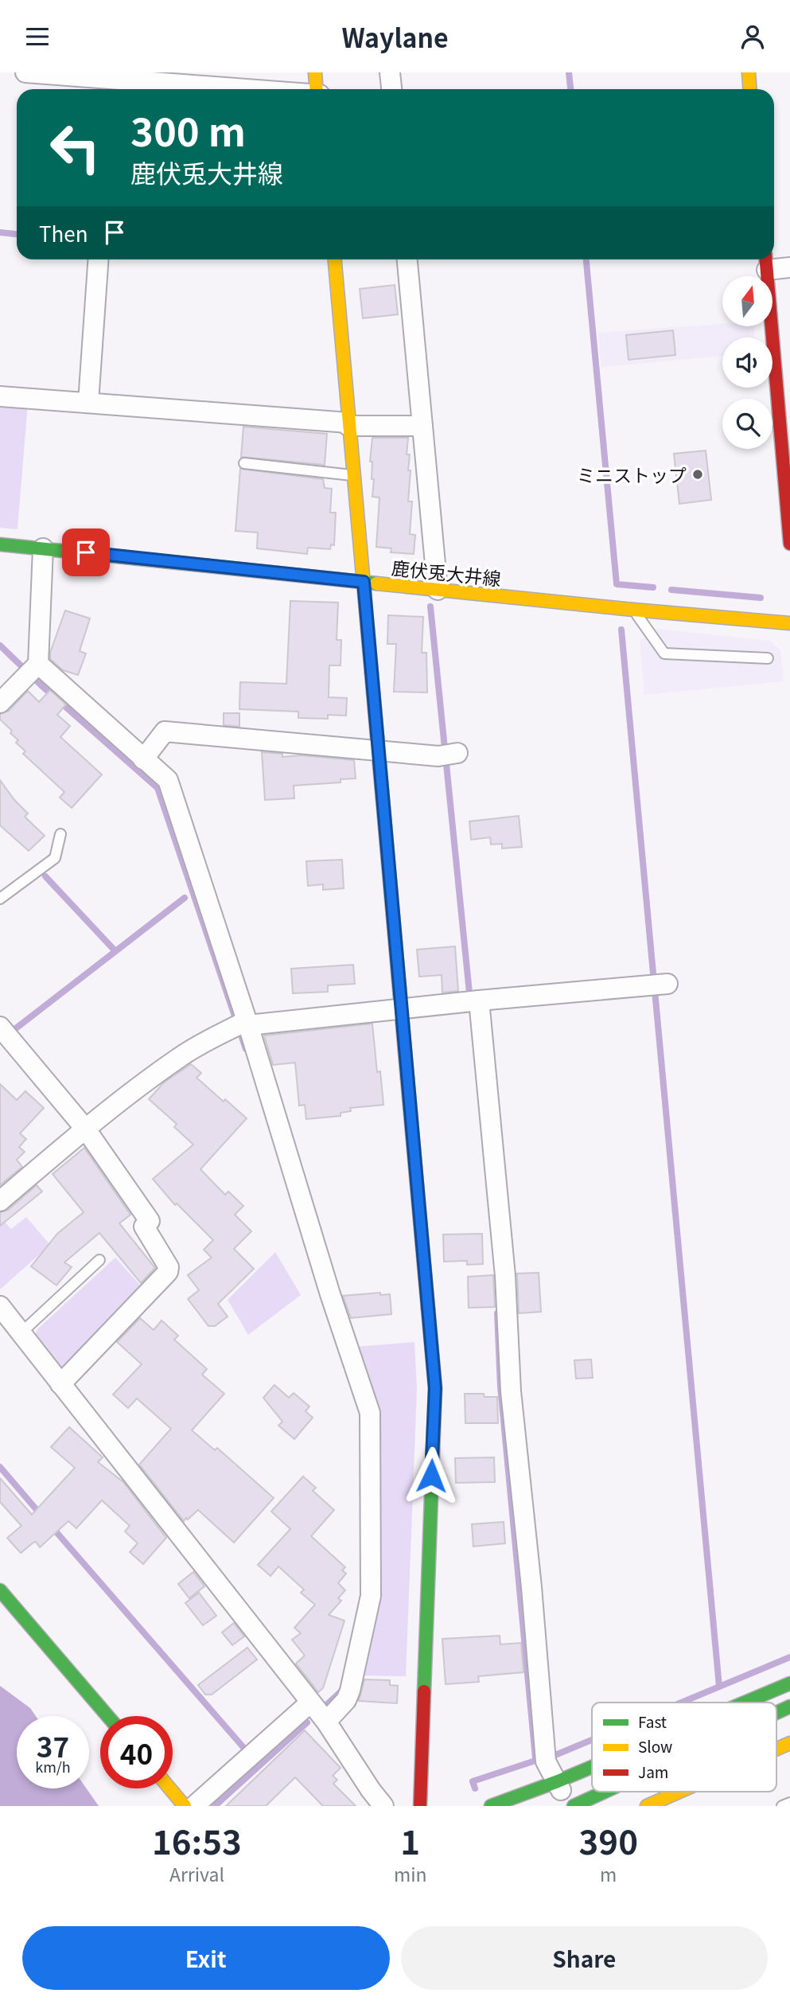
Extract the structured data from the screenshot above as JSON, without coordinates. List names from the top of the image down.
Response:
{
  "streets": {
    "main road": ["鹿伏兎大井線"]
  },
  "places": ["ミニストップ"],
  "legend": ["Fast", "Slow", "Jam"],
  "north": "top",
  "page": {
    "header": "Waylane",
    "turn": ["300 m", "鹿伏兎大井線"],
    "then": "Then",
    "speed": "37 km/h",
    "limit": "40",
    "eta": [
      "16:53",
      "Arrival",
      "1",
      "min",
      "390",
      "m"
    ],
    "buttons": ["Exit", "Share"]
  }
}
